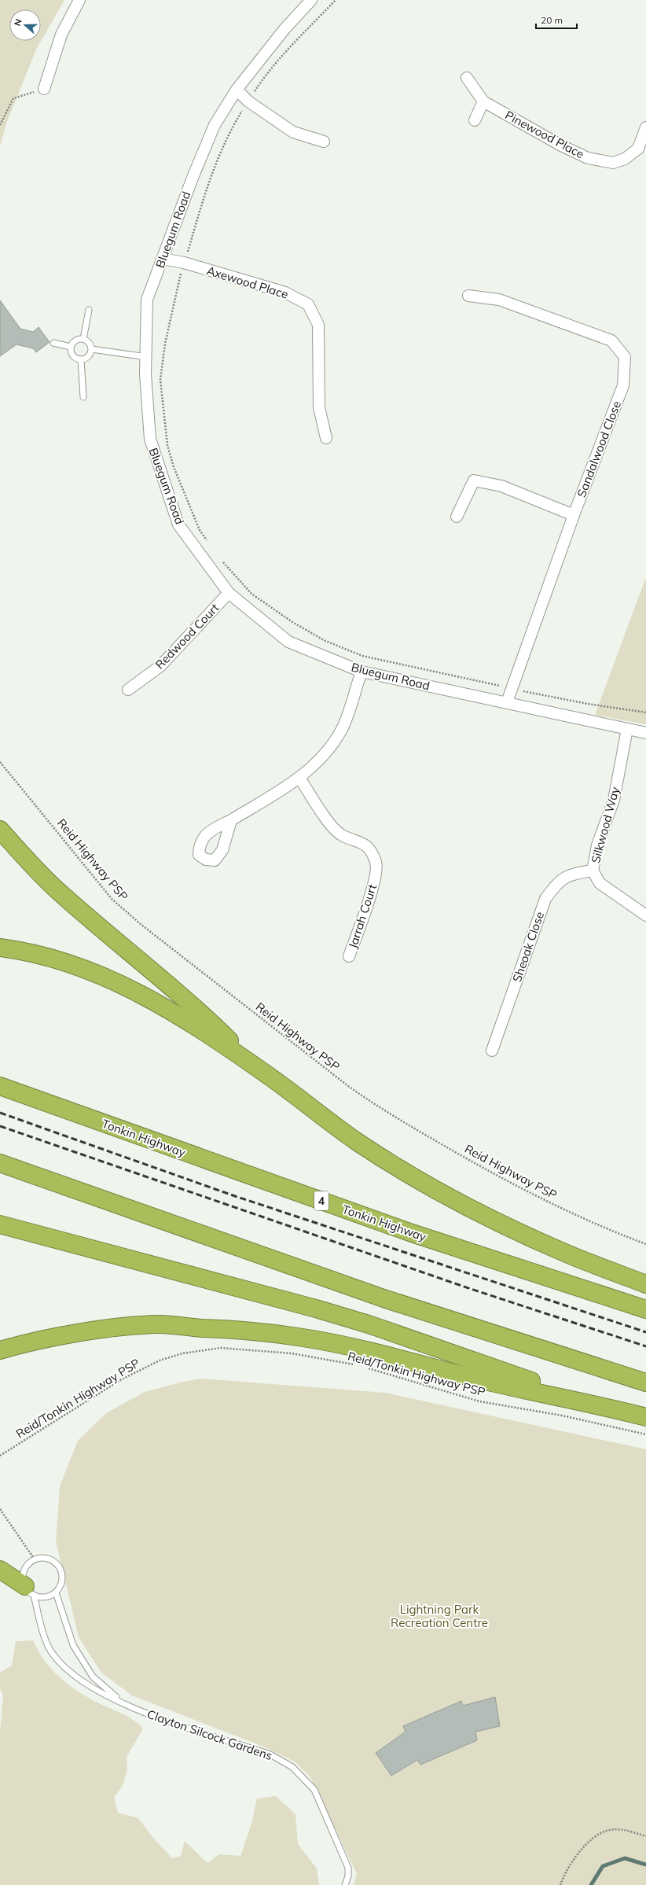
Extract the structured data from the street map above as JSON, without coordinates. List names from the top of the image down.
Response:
{
  "streets": {
    "highway": ["Tonkin Highway", "4"],
    "street": [
      "Pinewood Place",
      "Bluegum Road",
      "Axewood Place",
      "Sandalwood Close",
      "Redwood Court",
      "Silkwood Way",
      "Jarrah Court",
      "Sheoak Close"
    ],
    "lane": ["Clayton Silcock Gardens"],
    "path": ["Reid Highway PSP", "Reid/Tonkin Highway PSP"]
  },
  "crossings": [
    ["Bluegum Road", "Axewood Place"],
    ["Bluegum Road", "Sandalwood Close"],
    ["Bluegum Road", "Redwood Court"],
    ["Bluegum Road", "Silkwood Way"],
    ["Silkwood Way", "Sheoak Close"]
  ],
  "parks": ["Lightning Park Recreation Centre"],
  "scale_bar": "20 m",
  "north": "left"
}
